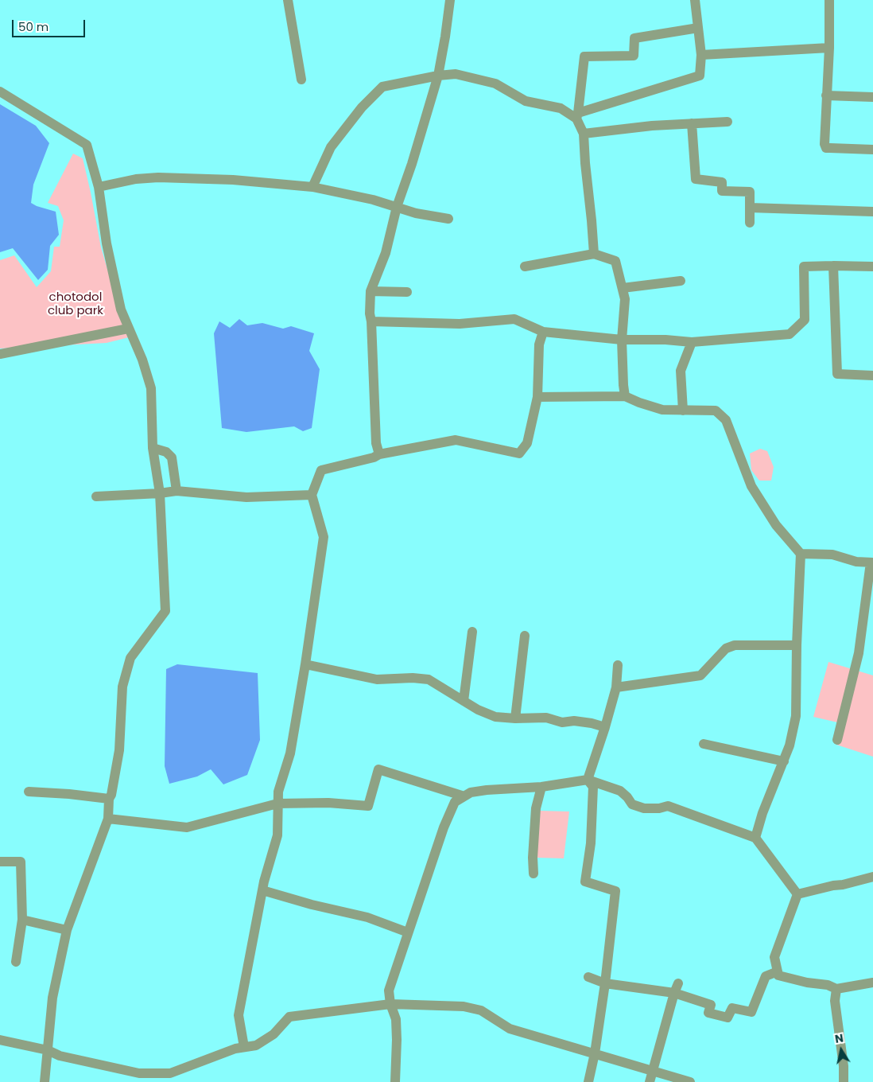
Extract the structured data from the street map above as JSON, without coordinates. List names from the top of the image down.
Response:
{
  "parks": ["chotodol club park"],
  "scale_bar": "50 m",
  "north": "top"
}
